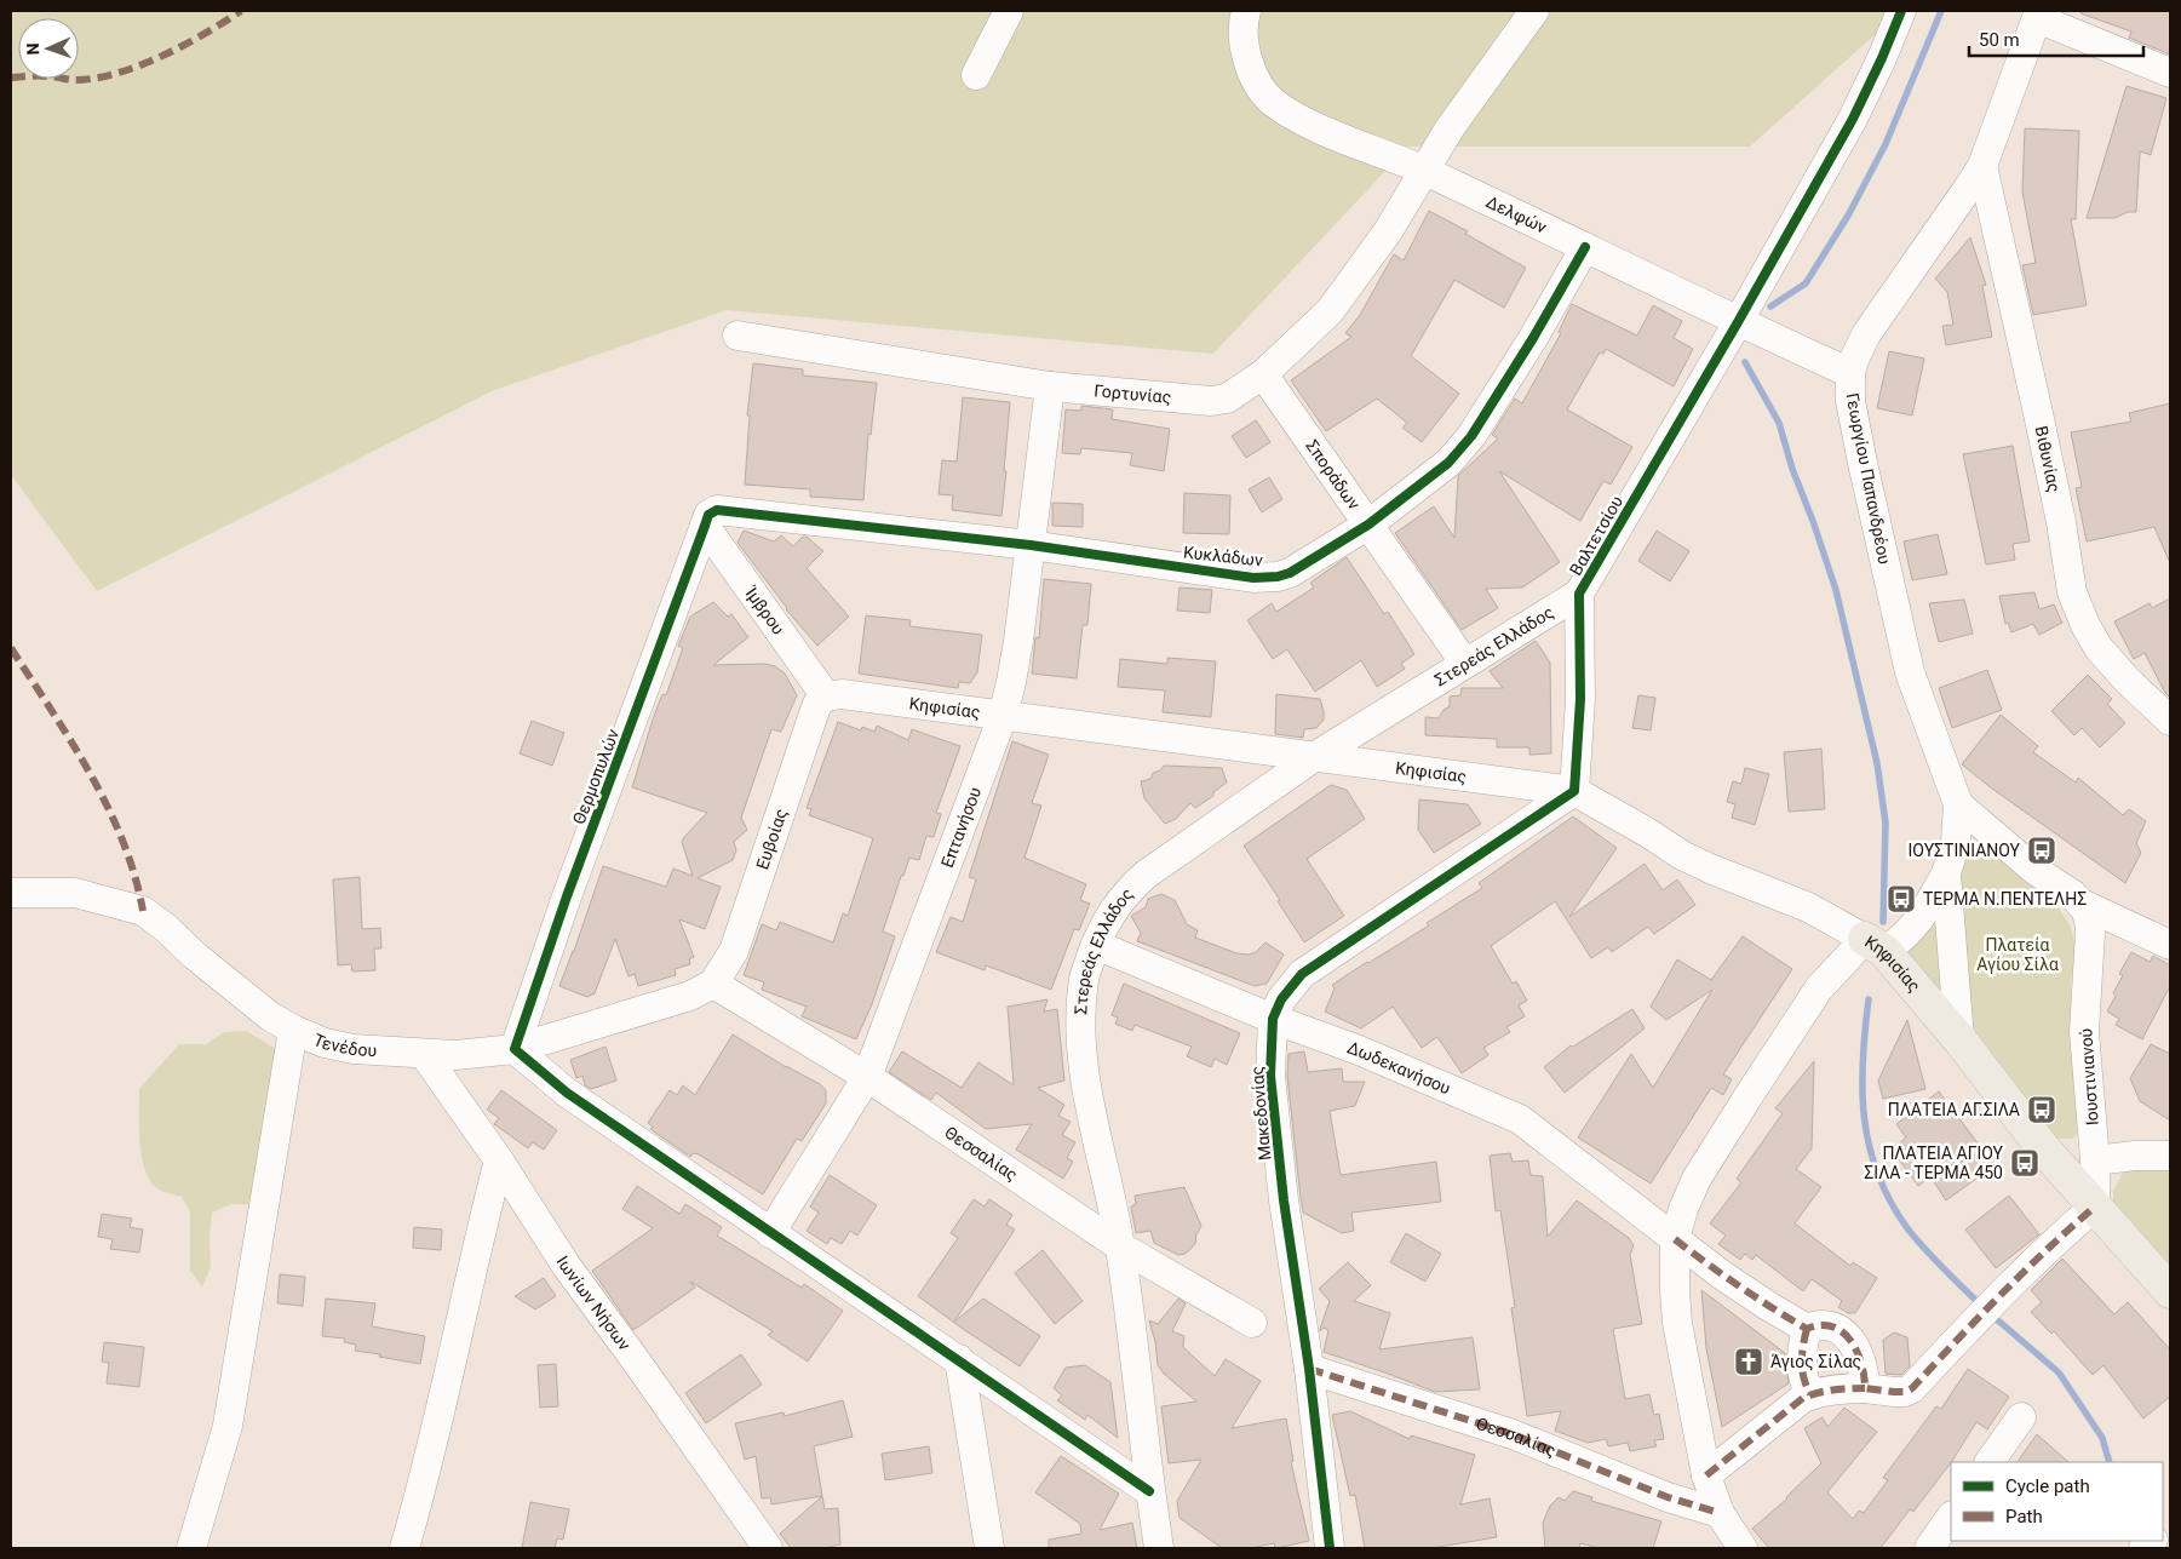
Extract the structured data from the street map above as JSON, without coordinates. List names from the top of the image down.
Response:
{
  "streets": {
    "main road": ["Κηφισίας"],
    "street": [
      "Δελφών",
      "Γορτυνίας",
      "Βιθυνίας",
      "Σποράδων",
      "Γεωργίου Παπανδρέου",
      "Βαλτετσίου",
      "Κυκλάδων",
      "Ίμβρου",
      "Στερεάς Ελλάδος",
      "Θερμοπυλών",
      "Επτανήσου",
      "Ευβοίας",
      "Τενέδου",
      "Δωδεκανήσου",
      "Ιουστινιανού",
      "Μακεδονίας",
      "Θεσσαλίας",
      "Ιωνίων Νήσων"
    ]
  },
  "crossings": [
    ["Δελφών", "Γορτυνίας"],
    ["Δελφών", "Γεωργίου Παπανδρέου"],
    ["Δελφών", "Βαλτετσίου"],
    ["Δελφών", "Κυκλάδων"],
    ["Γορτυνίας", "Σποράδων"],
    ["Γορτυνίας", "Επτανήσου"],
    ["Βιθυνίας", "Γεωργίου Παπανδρέου"],
    ["Σποράδων", "Κυκλάδων"],
    ["Σποράδων", "Στερεάς Ελλάδος"],
    ["Γεωργίου Παπανδρέου", "Κηφισίας"],
    ["Γεωργίου Παπανδρέου", "Δωδεκανήσου"],
    ["Γεωργίου Παπανδρέου", "Θεσσαλίας"],
    ["Βαλτετσίου", "Στερεάς Ελλάδος"],
    ["Βαλτετσίου", "Κηφισίας"],
    ["Βαλτετσίου", "Μακεδονίας"],
    ["Κυκλάδων", "Ίμβρου"],
    ["Κυκλάδων", "Θερμοπυλών"],
    ["Κυκλάδων", "Επτανήσου"],
    ["Ίμβρου", "Κηφισίας"],
    ["Ίμβρου", "Θερμοπυλών"],
    ["Ίμβρου", "Ευβοίας"],
    ["Στερεάς Ελλάδος", "Κηφισίας"],
    ["Στερεάς Ελλάδος", "Δωδεκανήσου"],
    ["Στερεάς Ελλάδος", "Θεσσαλίας"],
    ["Κηφισίας", "Επτανήσου"],
    ["Κηφισίας", "Ευβοίας"],
    ["Κηφισίας", "Ιουστινιανού"],
    ["Κηφισίας", "Μακεδονίας"],
    ["Θερμοπυλών", "Τενέδου"],
    ["Επτανήσου", "Θεσσαλίας"],
    ["Ευβοίας", "Τενέδου"],
    ["Ευβοίας", "Θεσσαλίας"],
    ["Τενέδου", "Θεσσαλίας"],
    ["Τενέδου", "Ιωνίων Νήσων"],
    ["Δωδεκανήσου", "Μακεδονίας"],
    ["Μακεδονίας", "Θεσσαλίας"]
  ],
  "parks": ["Πλατεία Αγίου Σίλα"],
  "places": {
    "bus stop": [
      "ΙΟΥΣΤΙΝΙΑΝΟΥ",
      "ΤΕΡΜΑ Ν.ΠΕΝΤΕΛΗΣ",
      "ΠΛΑΤΕΙΑ ΑΓ.ΣΙΛΑ",
      "ΠΛΑΤΕΙΑ ΑΓΙΟΥ ΣΙΛΑ - ΤΕΡΜΑ 450"
    ],
    "church": ["Άγιος Σίλας"]
  },
  "legend": ["Cycle path", "Path"],
  "scale_bar": "50 m",
  "north": "left"
}
